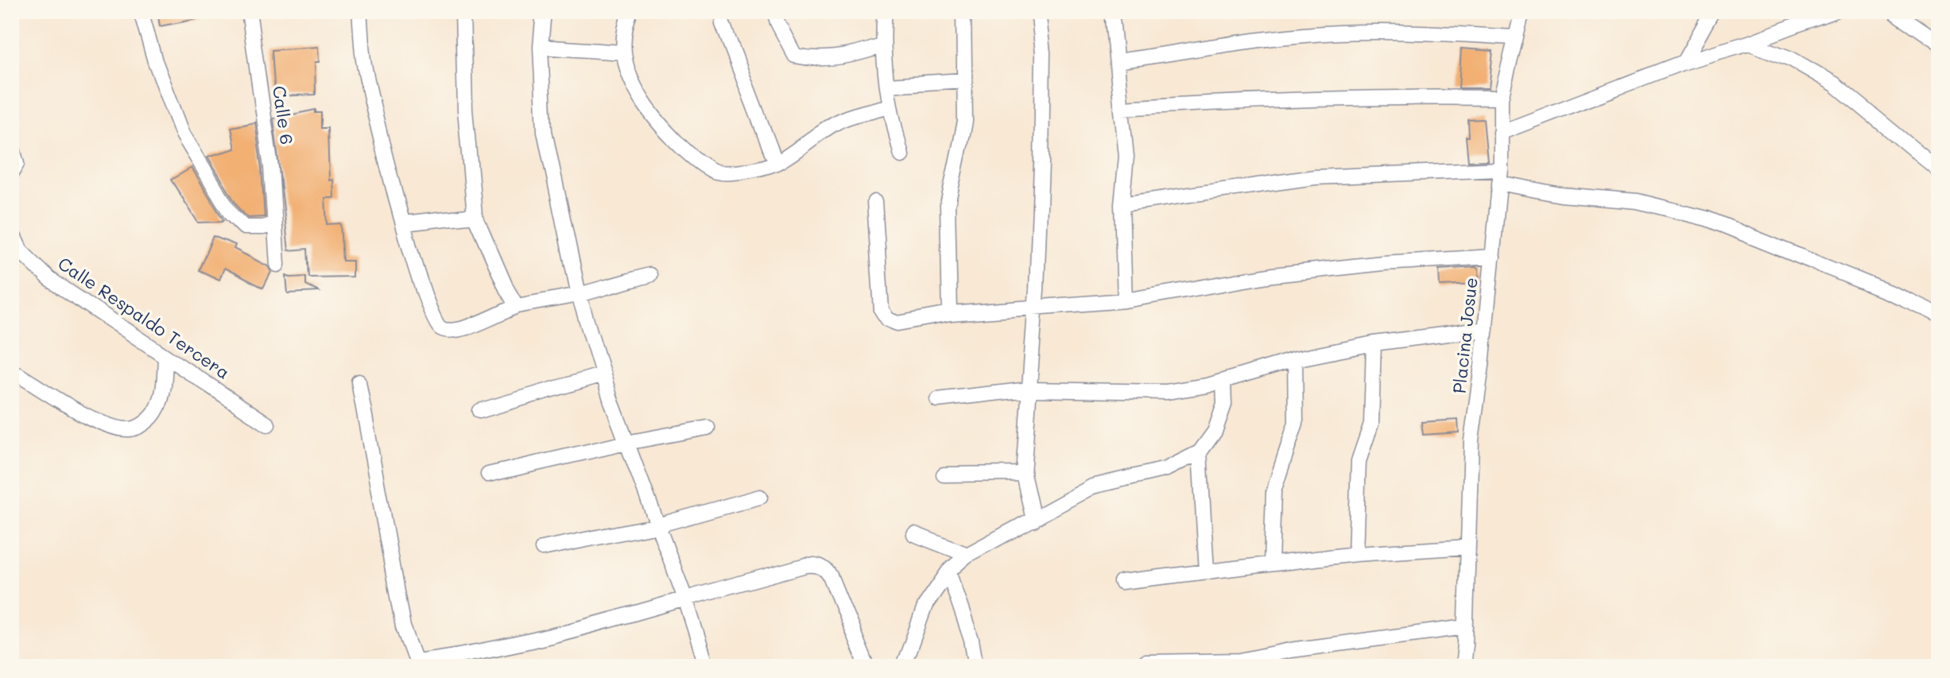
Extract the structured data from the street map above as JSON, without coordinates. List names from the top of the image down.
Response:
{
  "streets": {
    "street": ["Calle 6", "Calle Respaldo Tercera", "Placina Josue"]
  }
}
